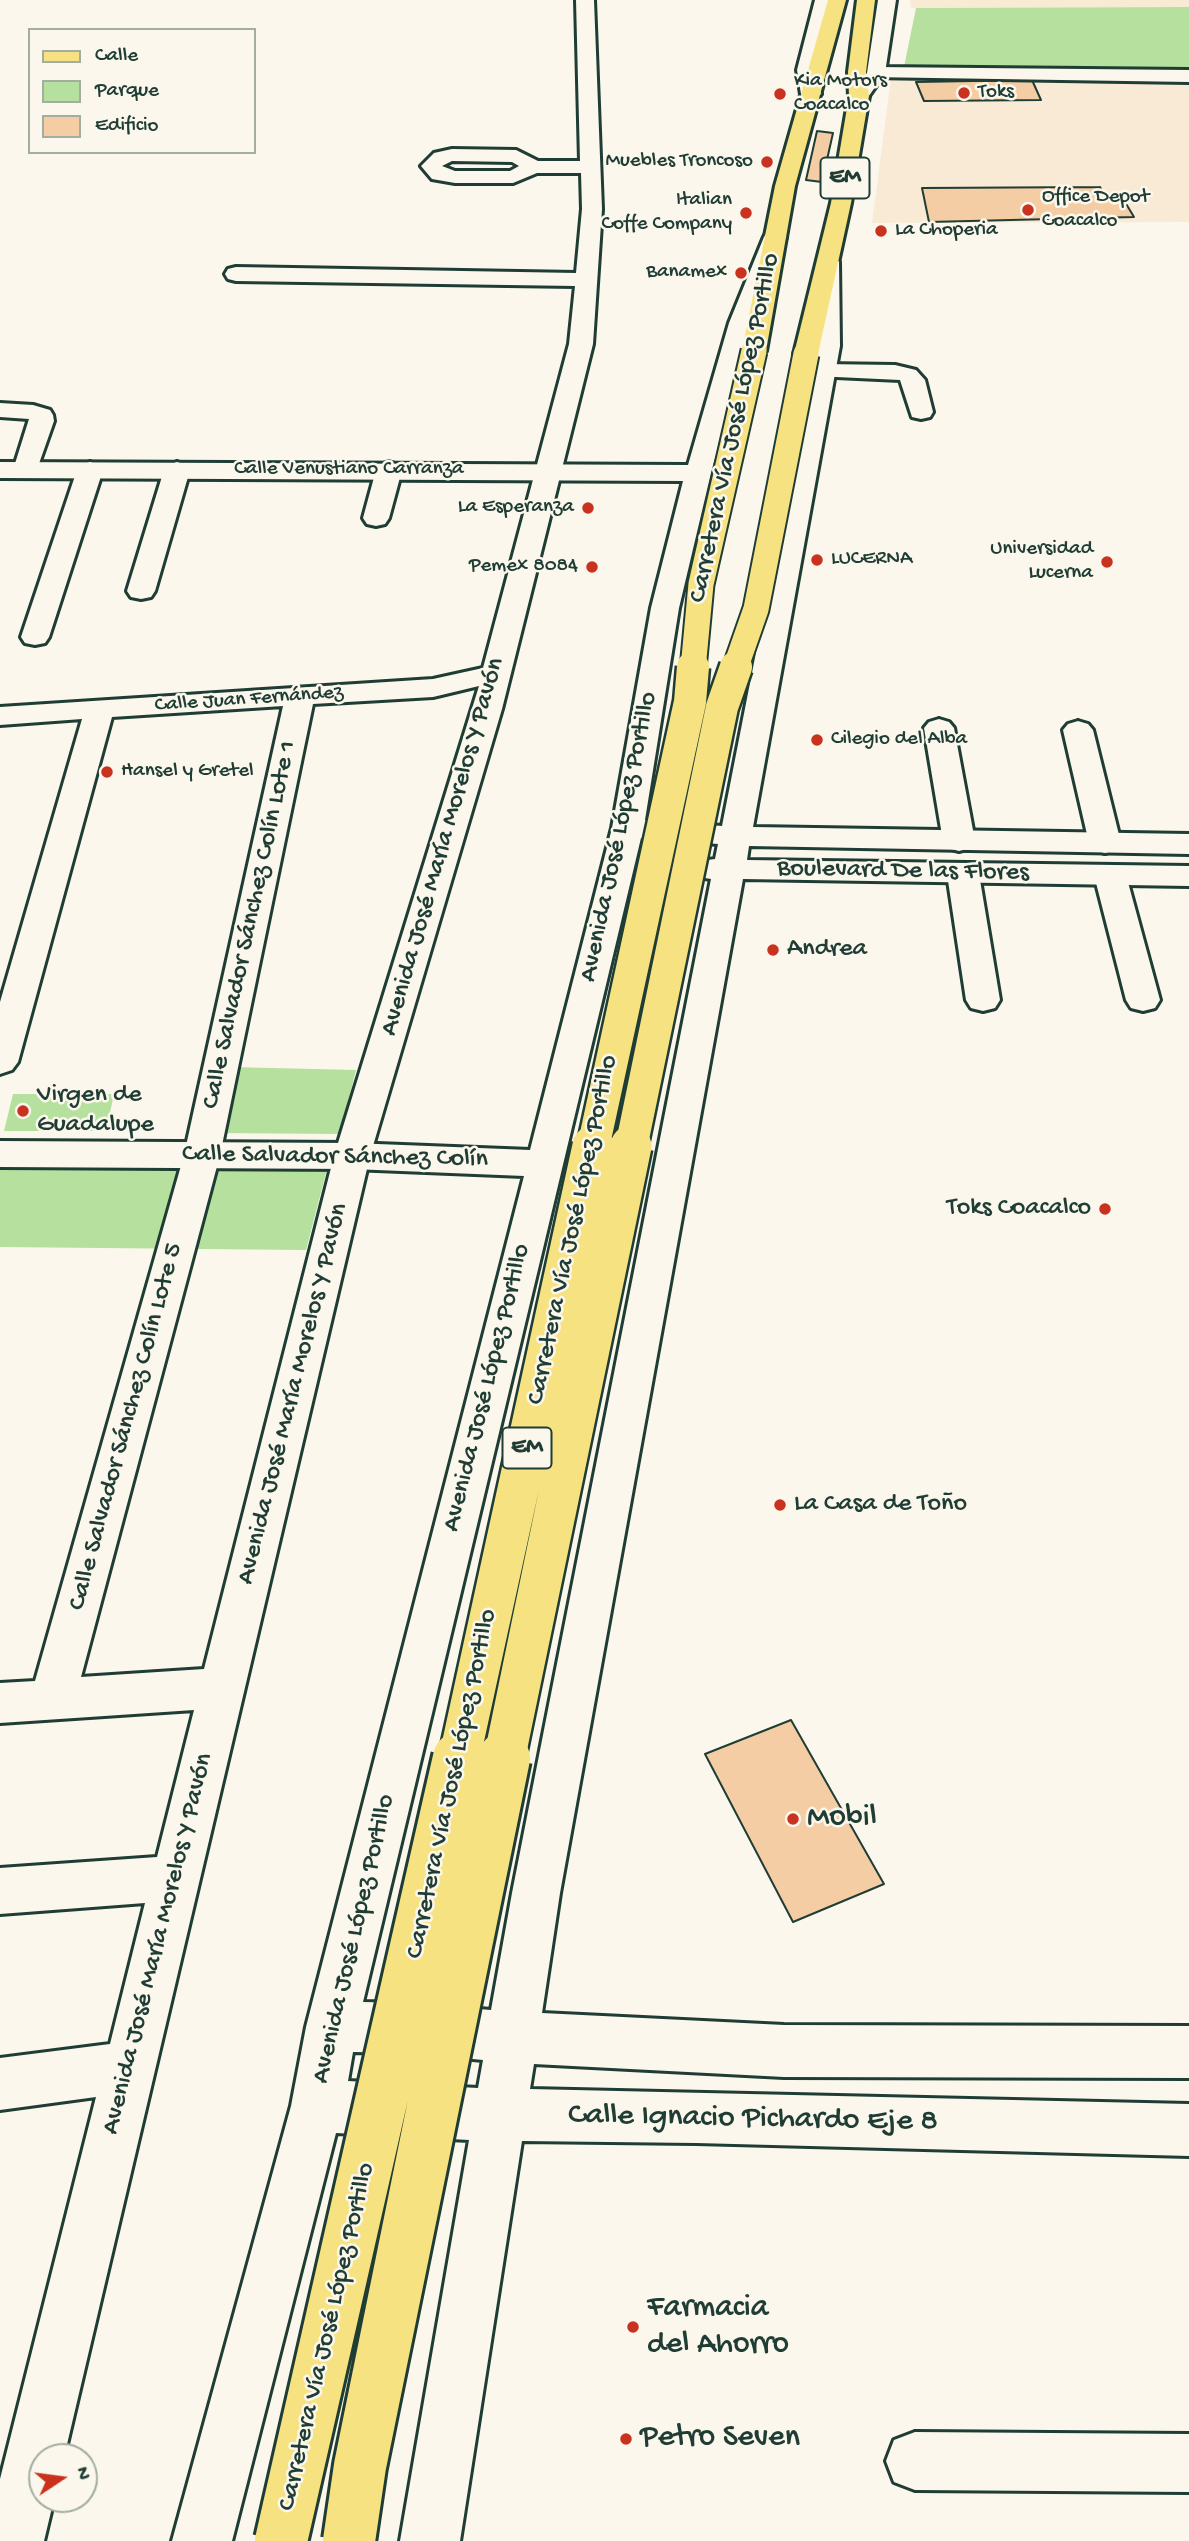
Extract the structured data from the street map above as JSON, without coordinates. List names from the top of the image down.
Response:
{
  "streets": {
    "main road": ["EM", "Carretera Vía José López Portillo"],
    "street": [
      "Calle Venustiano Carranza",
      "Calle Juan Fernández",
      "Avenida José López Portillo",
      "Avenida José María Morelos Y Pavón",
      "Boulevard De las Flores",
      "Calle Salvador Sánchez Colín Lote 1",
      "Calle Salvador Sánchez Colín",
      "Calle Salvador Sánchez Colín Lote 5",
      "Calle Ignacio Pichardo Eje 8"
    ]
  },
  "crossings": [
    ["Carretera Vía José López Portillo", "Avenida José López Portillo"],
    ["Calle Venustiano Carranza", "Avenida José López Portillo"],
    ["Calle Venustiano Carranza", "Avenida José María Morelos Y Pavón"],
    ["Calle Juan Fernández", "Avenida José María Morelos Y Pavón"],
    ["Calle Juan Fernández", "Calle Salvador Sánchez Colín Lote 1"],
    ["Avenida José López Portillo", "Boulevard De las Flores"],
    ["Avenida José López Portillo", "Calle Salvador Sánchez Colín"],
    ["Avenida José López Portillo", "Calle Ignacio Pichardo Eje 8"],
    ["Avenida José María Morelos Y Pavón", "Calle Salvador Sánchez Colín"],
    ["Calle Salvador Sánchez Colín Lote 1", "Calle Salvador Sánchez Colín"],
    ["Calle Salvador Sánchez Colín Lote 1", "Calle Salvador Sánchez Colín Lote 5"],
    ["Calle Salvador Sánchez Colín", "Calle Salvador Sánchez Colín Lote 5"]
  ],
  "places": [
    "Toks",
    "Kia Motors Coacalco",
    "Muebles Troncoso",
    "Office Depot Coacalco",
    "Italian Coffe Company",
    "La Choperia",
    "Banamex",
    "La Esperanza",
    "LUCERNA",
    "Universidad Lucerna",
    "Pemex 8084",
    "Cilegio del Alba",
    "Hansel y Gretel",
    "Andrea",
    "Virgen de Guadalupe",
    "Toks Coacalco",
    "La Casa de Toño",
    "Mobil",
    "Farmacia del Ahorro",
    "Petro Seven"
  ],
  "legend": ["Calle", "Parque", "Edificio"],
  "north": "right"
}
